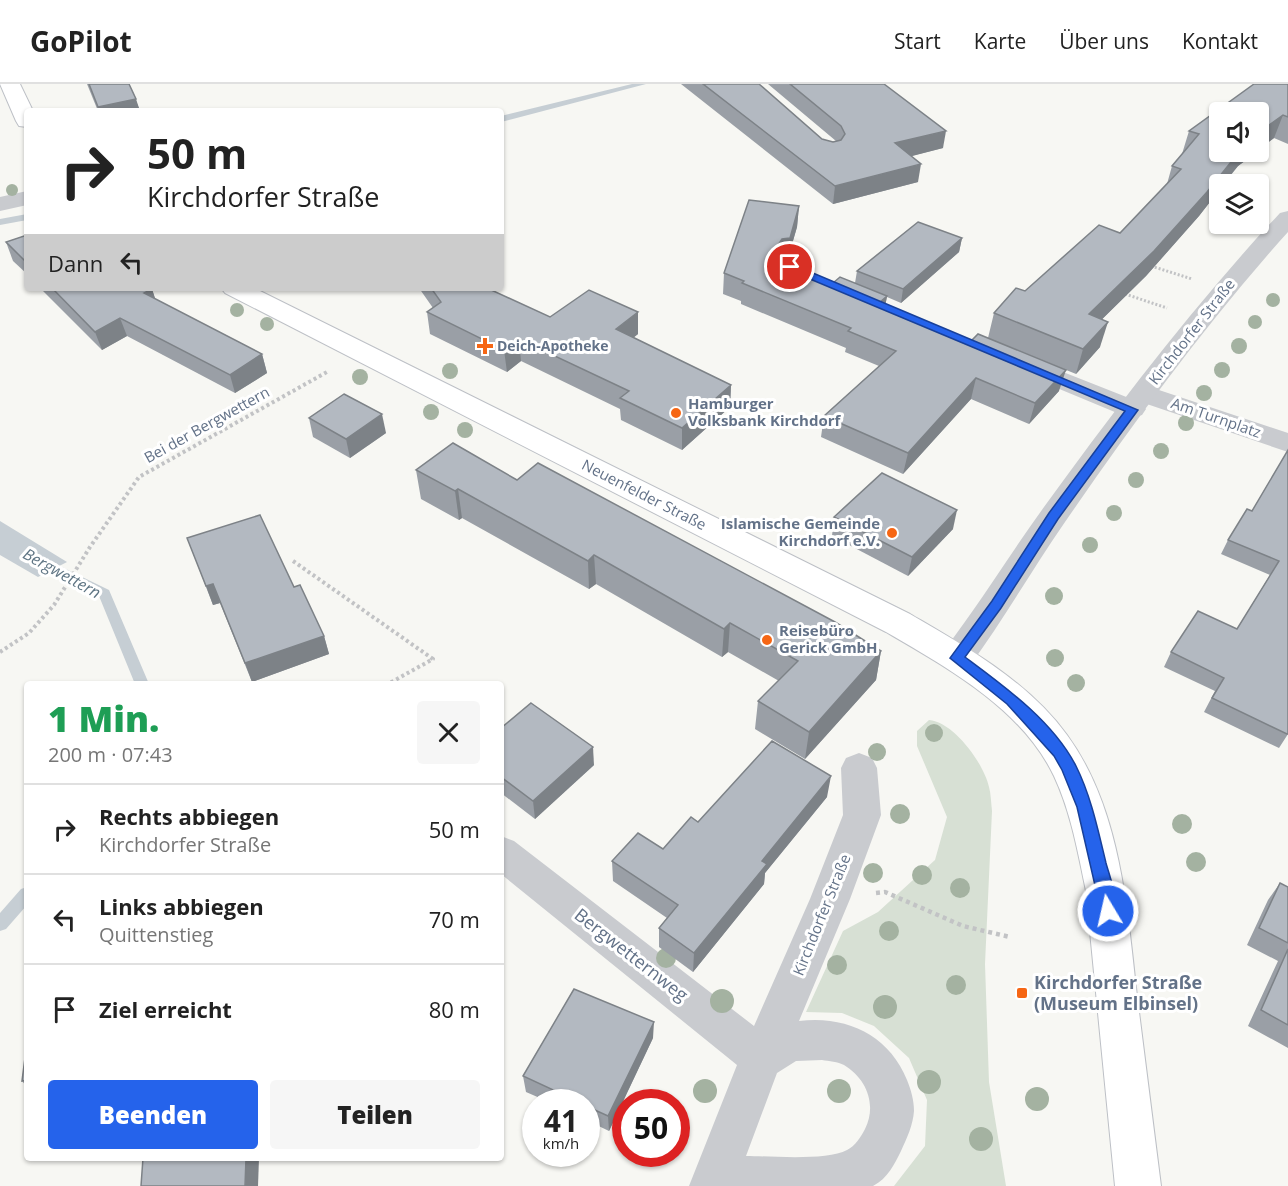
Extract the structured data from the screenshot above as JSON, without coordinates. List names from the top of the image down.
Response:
{
  "streets": {
    "main road": ["Neuenfelder Straße"],
    "street": ["Kirchdorfer Straße", "Am Turnplatz", "Bergwetternweg"],
    "path": ["Bei der Bergwettern"]
  },
  "crossings": [
    ["Kirchdorfer Straße", "Am Turnplatz"],
    ["Kirchdorfer Straße", "Neuenfelder Straße"],
    ["Kirchdorfer Straße", "Bergwetternweg"],
    ["Bei der Bergwettern", "Neuenfelder Straße"]
  ],
  "water": ["Bergwettern"],
  "places": {
    "health": ["Deich-Apotheke"],
    "other": ["Hamburger Volksbank Kirchdorf", "Islamische Gemeinde Kirchdorf e.V.", "Reisebüro Gerick GmbH"],
    "transit": ["Kirchdorfer Straße (Museum Elbinsel)"]
  },
  "page": {
    "header": "GoPilot",
    "nav": [
      "Start",
      "Karte",
      "Über uns",
      "Kontakt"
    ],
    "turn": ["50 m", "Kirchdorfer Straße"],
    "then": "Dann",
    "heading": ["1 Min.", "200 m · 07:43"],
    "list": [
      {
        "name": "Rechts abbiegen",
        "note": "Kirchdorfer Straße",
        "value": "50 m"
      },
      {
        "name": "Links abbiegen",
        "note": "Quittenstieg",
        "value": "70 m"
      },
      {
        "name": "Ziel erreicht",
        "value": "80 m"
      }
    ],
    "buttons": ["Beenden", "Teilen"],
    "speed": "41 km/h",
    "limit": "50"
  }
}
